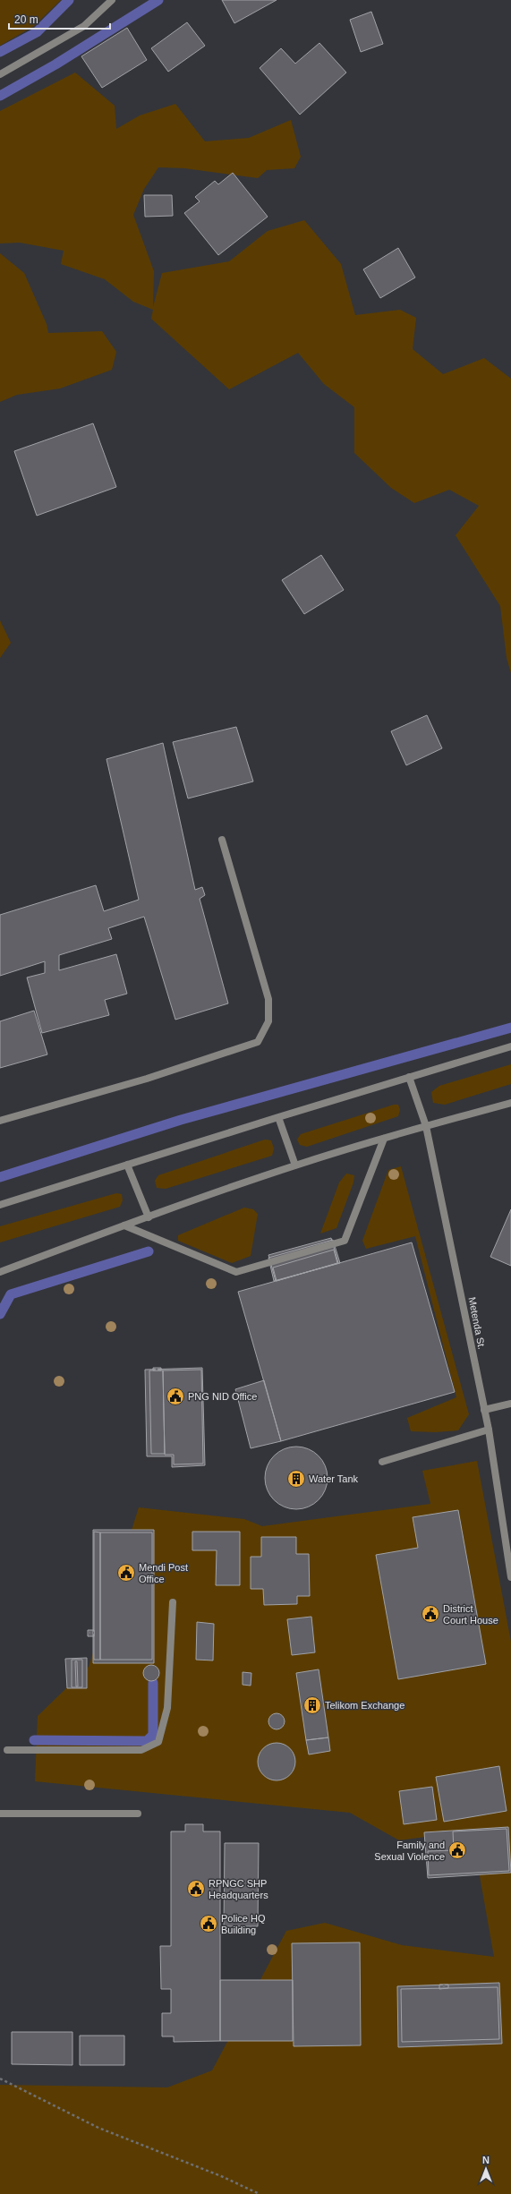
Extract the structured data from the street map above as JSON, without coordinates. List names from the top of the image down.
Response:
{
  "streets": {
    "street": ["Metenda St."]
  },
  "places": {
    "public building": [
      "PNG NID Office",
      "Mendi Post Office",
      "District Court House",
      "Family and Sexual Violence",
      "RPNGC SHP Headquarters",
      "Police HQ Building"
    ],
    "building": ["Water Tank", "Telikom Exchange"]
  },
  "scale_bar": "20 m",
  "north": "top"
}
